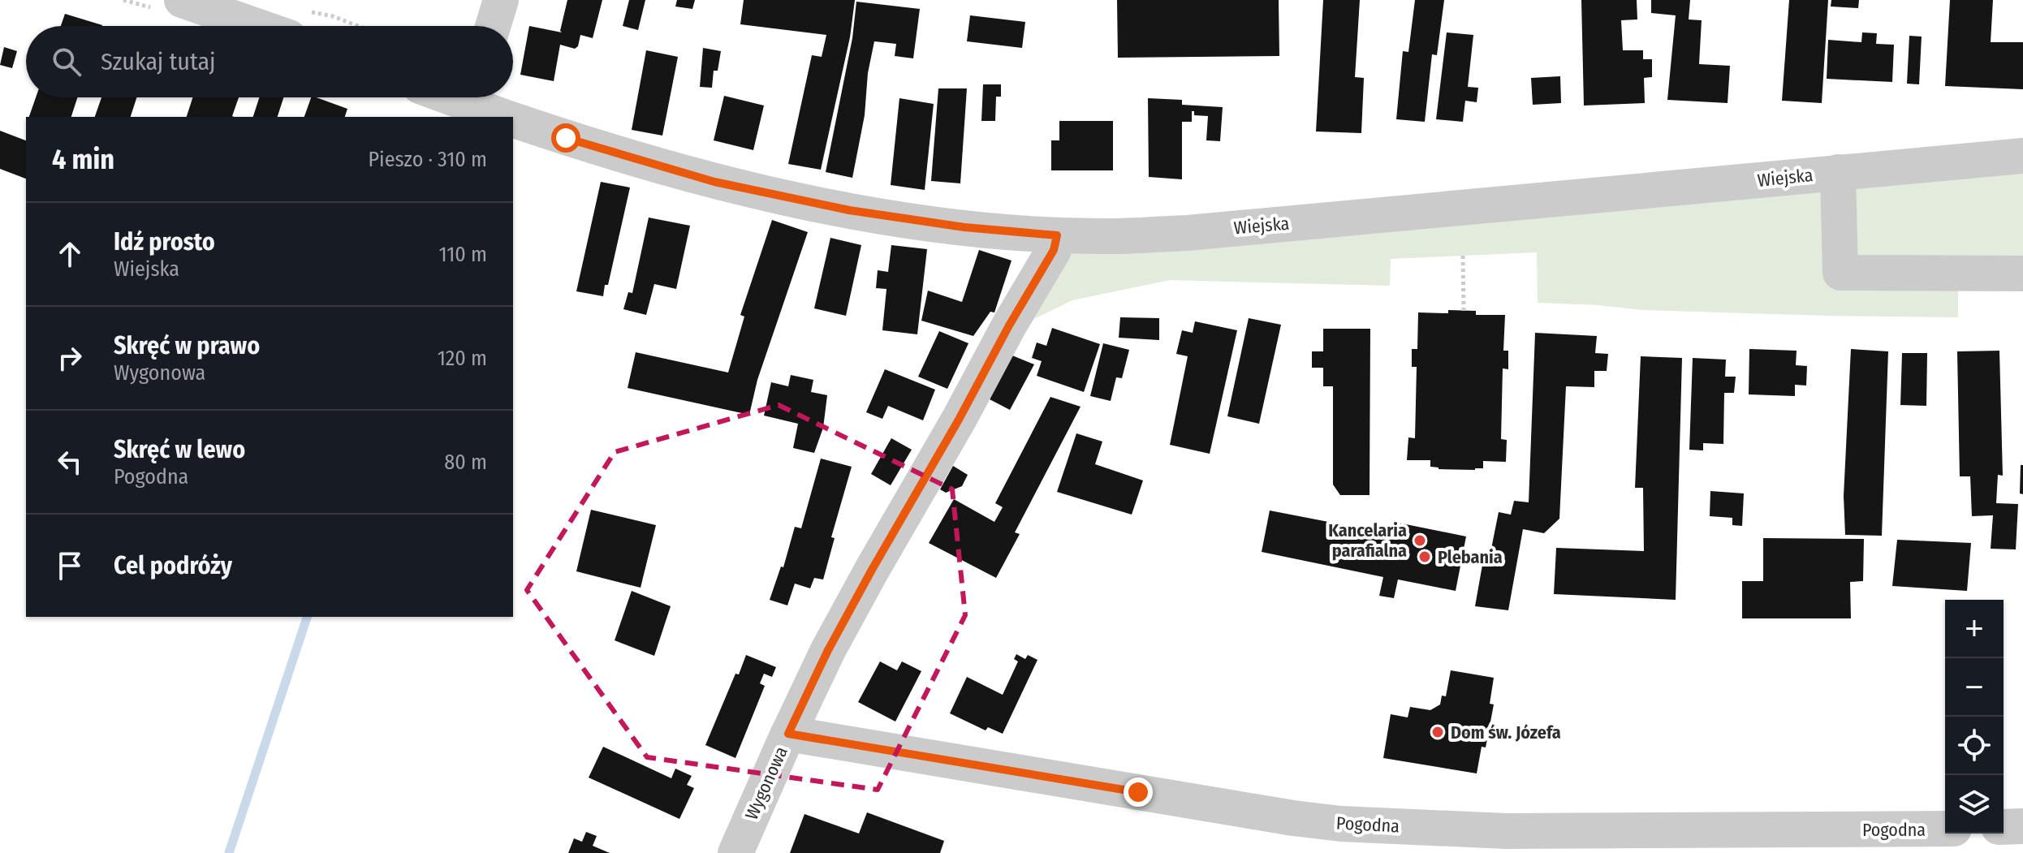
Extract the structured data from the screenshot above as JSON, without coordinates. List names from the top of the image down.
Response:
{
  "streets": {
    "street": ["Wiejska", "Wygonowa", "Pogodna"]
  },
  "crossings": [
    ["Wiejska", "Wygonowa"],
    ["Wygonowa", "Pogodna"]
  ],
  "places": ["Kancelaria parafialna", "Plebania", "Dom św. Józefa"],
  "page": {
    "search": "Szukaj tutaj",
    "heading": ["4 min", "Pieszo · 310 m"],
    "list": [
      ["Idź prosto", "Wiejska", "110 m"],
      ["Skręć w prawo", "Wygonowa", "120 m"],
      ["Skręć w lewo", "Pogodna", "80 m"],
      "Cel podróży"
    ],
    "map_buttons": ["+", "−"]
  }
}
